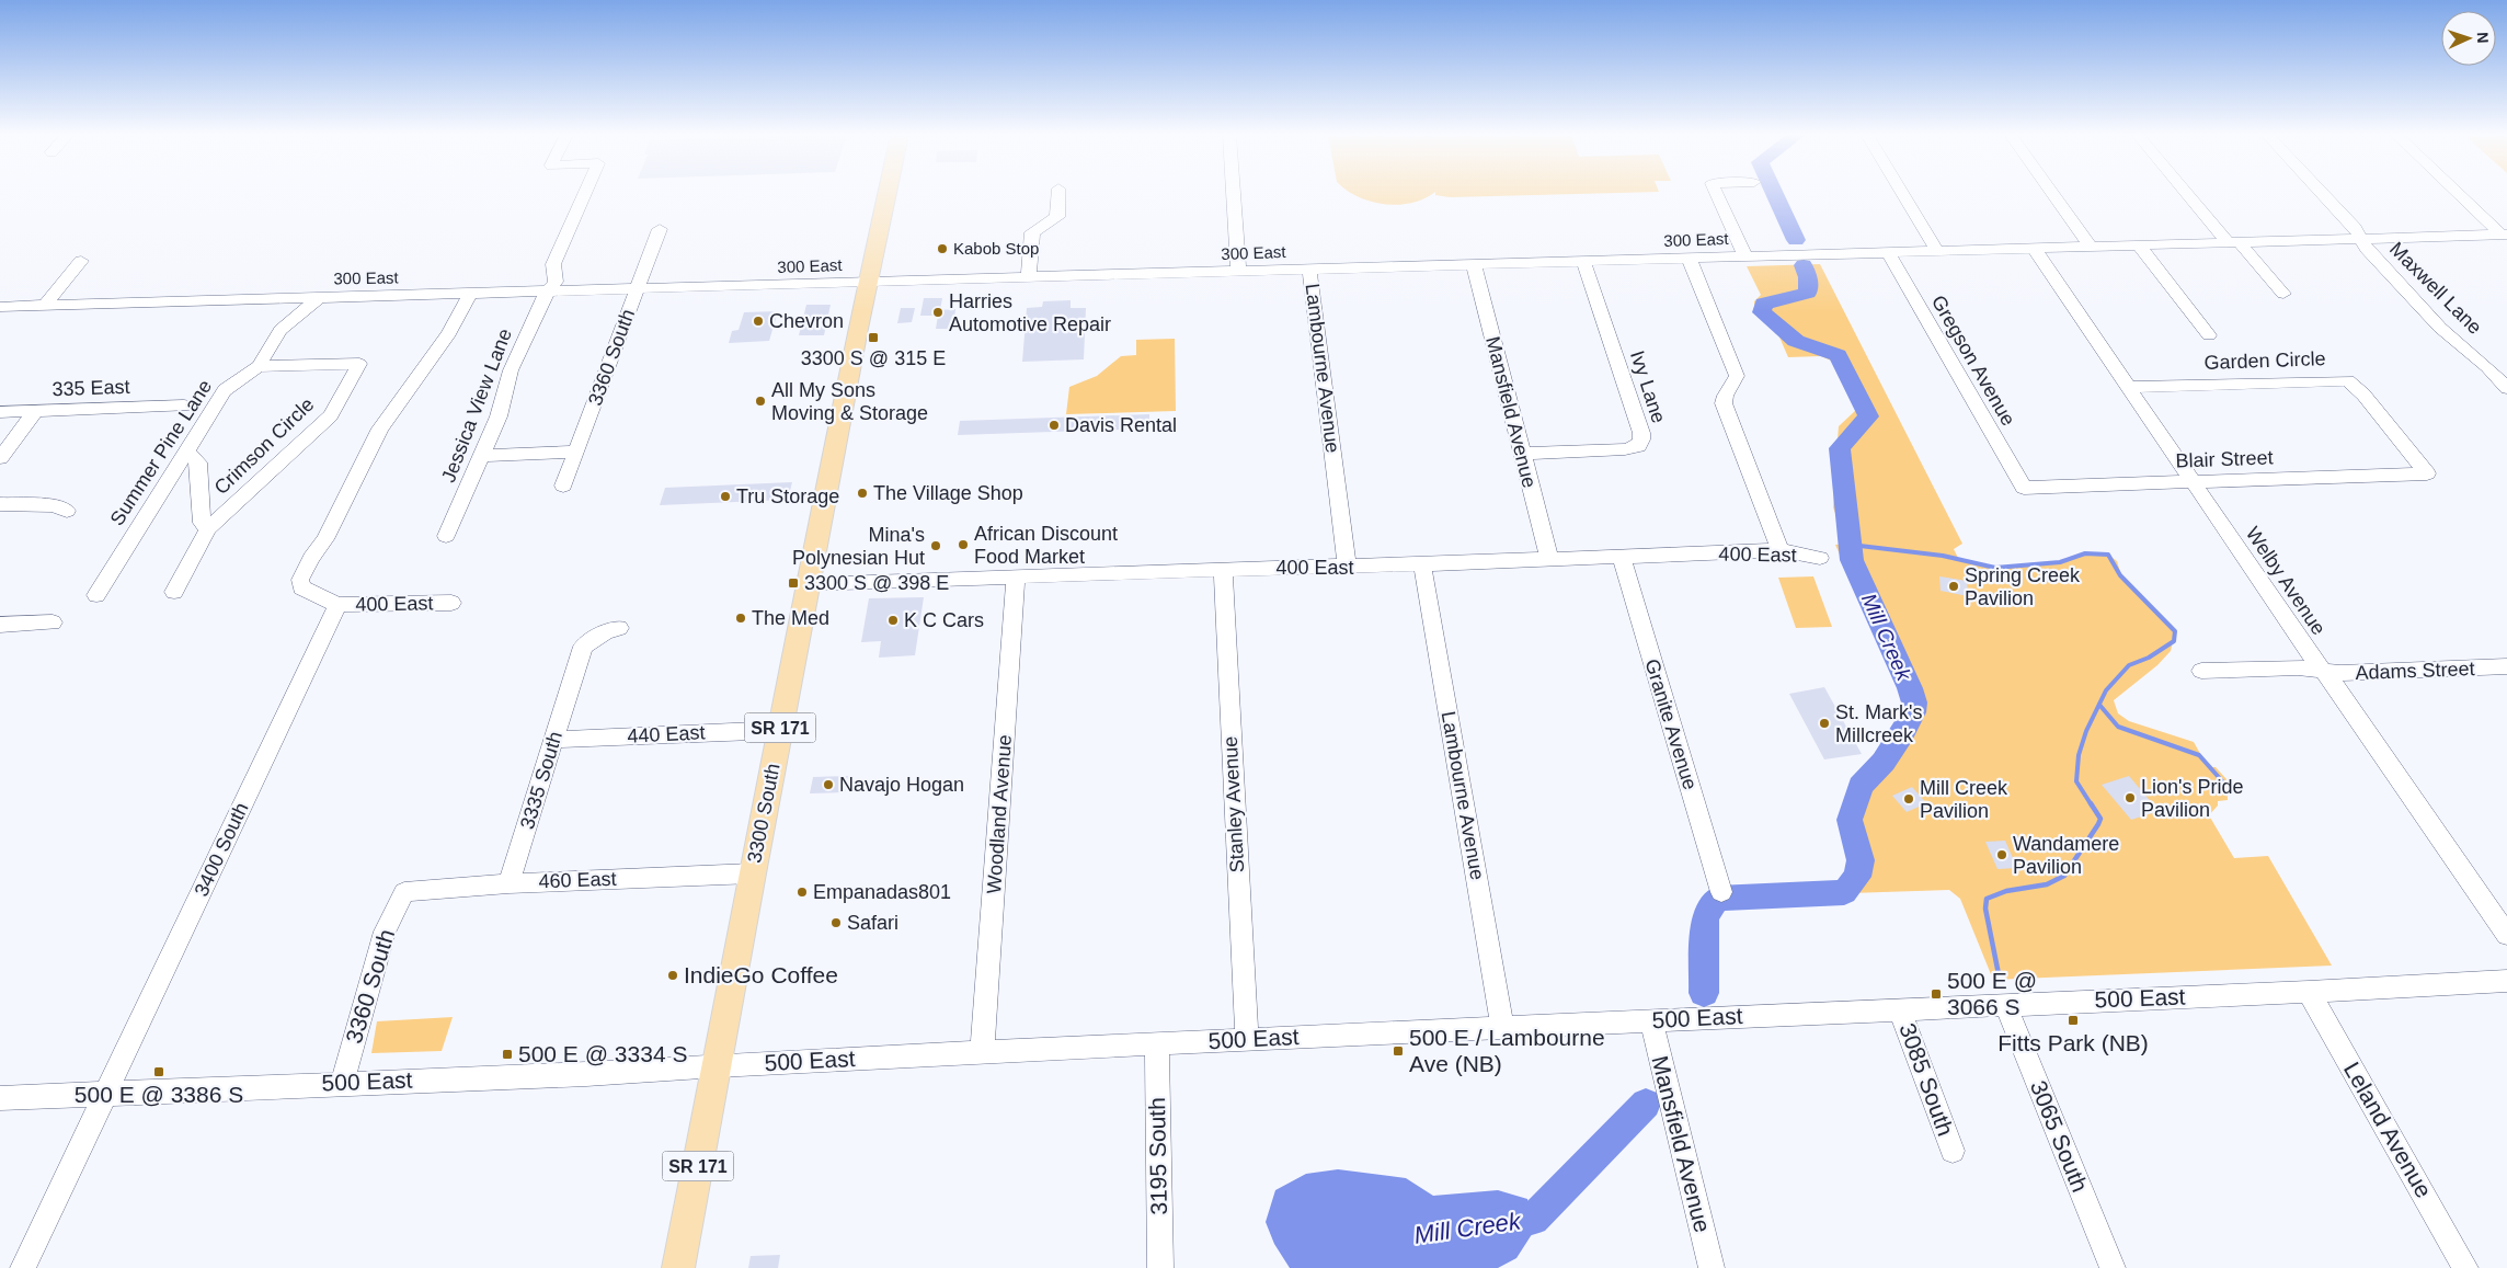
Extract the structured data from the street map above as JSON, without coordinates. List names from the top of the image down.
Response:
{
  "streets": {
    "main road": ["SR 171", "3300 South"],
    "street": [
      "300 East",
      "Maxwell Lane",
      "3360 South",
      "Gregson Avenue",
      "Garden Circle",
      "Lambourne Avenue",
      "Ivy Lane",
      "335 East",
      "Jessica View Lane",
      "Mansfield Avenue",
      "Crimson Circle",
      "Summer Pine Lane",
      "Blair Street",
      "400 East",
      "Welby Avenue",
      "Adams Street",
      "Granite Avenue",
      "440 East",
      "3335 South",
      "Stanley Avenue",
      "Woodland Avenue",
      "3400 South",
      "460 East",
      "500 East",
      "3085 South",
      "Leland Avenue",
      "3065 South",
      "3195 South"
    ]
  },
  "crossings": [
    ["300 East", "Maxwell Lane"],
    ["300 East", "3360 South"],
    ["300 East", "Gregson Avenue"],
    ["300 East", "Lambourne Avenue"],
    ["300 East", "Ivy Lane"],
    ["300 East", "Jessica View Lane"],
    ["300 East", "Mansfield Avenue"],
    ["300 East", "Summer Pine Lane"],
    ["300 East", "Welby Avenue"],
    ["300 East", "3300 South"],
    ["3360 South", "460 East"],
    ["3360 South", "500 East"],
    ["Gregson Avenue", "Blair Street"],
    ["Garden Circle", "Blair Street"],
    ["Garden Circle", "Welby Avenue"],
    ["Lambourne Avenue", "400 East"],
    ["Lambourne Avenue", "500 East"],
    ["Ivy Lane", "Mansfield Avenue"],
    ["Mansfield Avenue", "400 East"],
    ["Mansfield Avenue", "500 East"],
    ["Crimson Circle", "Summer Pine Lane"],
    ["Blair Street", "Welby Avenue"],
    ["400 East", "Granite Avenue"],
    ["400 East", "Stanley Avenue"],
    ["400 East", "3300 South"],
    ["400 East", "Woodland Avenue"],
    ["400 East", "3400 South"],
    ["Welby Avenue", "Adams Street"],
    ["440 East", "3335 South"],
    ["440 East", "3300 South"],
    ["3335 South", "460 East"],
    ["Stanley Avenue", "500 East"],
    ["3300 South", "460 East"],
    ["3300 South", "500 East"],
    ["Woodland Avenue", "500 East"],
    ["3400 South", "500 East"],
    ["500 East", "3085 South"],
    ["500 East", "Leland Avenue"],
    ["500 East", "3065 South"],
    ["500 East", "3195 South"]
  ],
  "water": ["Mill Creek"],
  "places": {
    "other": [
      "Kabob Stop",
      "Harries Automotive Repair",
      "Chevron",
      "All My Sons Moving & Storage",
      "Davis Rental",
      "The Village Shop",
      "Tru Storage",
      "African Discount Food Market",
      "Mina's Polynesian Hut",
      "Spring Creek Pavilion",
      "The Med",
      "K C Cars",
      "St. Mark's Millcreek",
      "Navajo Hogan",
      "Lion's Pride Pavilion",
      "Mill Creek Pavilion",
      "Wandamere Pavilion",
      "Empanadas801",
      "Safari",
      "IndieGo Coffee"
    ],
    "transit": [
      "3300 S @ 315 E",
      "3300 S @ 398 E",
      "500 E @ 3066 S",
      "Fitts Park (NB)",
      "500 E / Lambourne Ave (NB)",
      "500 E @ 3334 S",
      "500 E @ 3386 S"
    ]
  },
  "north": "right"
}
